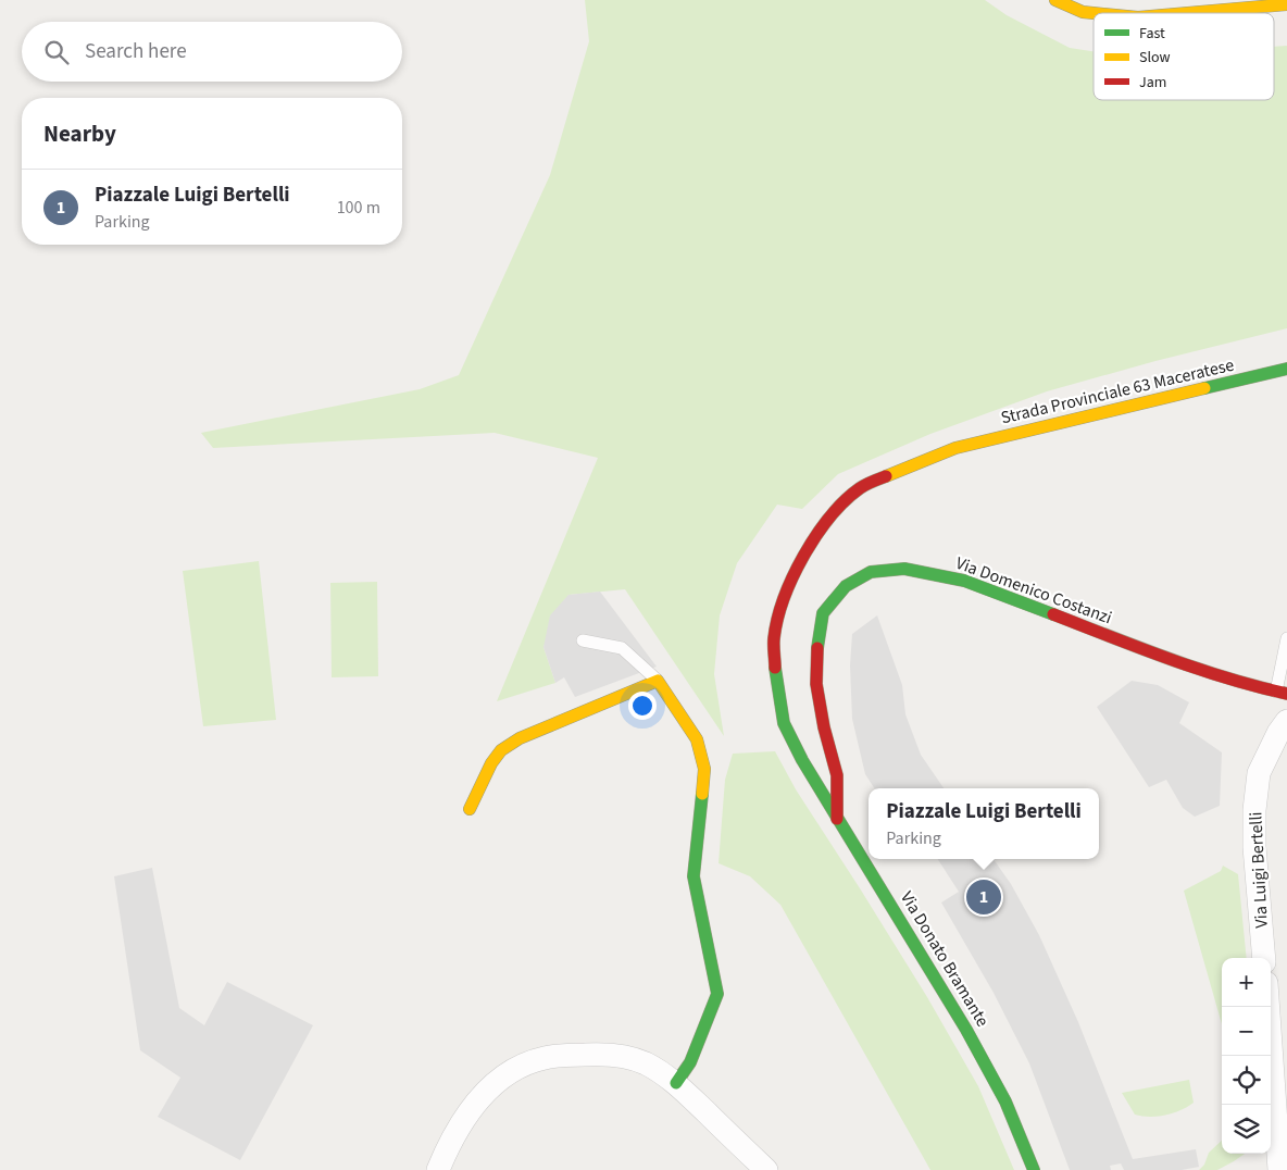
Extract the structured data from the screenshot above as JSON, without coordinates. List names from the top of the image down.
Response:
{
  "streets": {
    "main road": ["Strada Provinciale 63 Maceratese", "Via Domenico Costanzi", "Via Donato Bramante"],
    "street": ["Via Luigi Bertelli"]
  },
  "crossings": [
    ["Strada Provinciale 63 Maceratese", "Via Donato Bramante"],
    ["Via Domenico Costanzi", "Via Donato Bramante"]
  ],
  "legend": ["Fast", "Slow", "Jam"],
  "page": {
    "search": "Search here",
    "heading": "Nearby",
    "list": [
      {
        "mark": "1",
        "name": "Piazzale Luigi Bertelli",
        "note": "Parking",
        "value": "100 m"
      }
    ],
    "popup": ["Piazzale Luigi Bertelli", "Parking"],
    "pins": "1",
    "map_buttons": ["+", "−"]
  }
}
